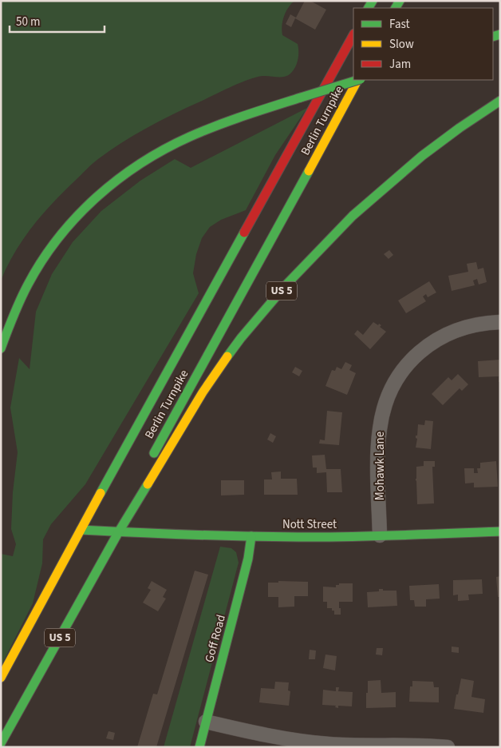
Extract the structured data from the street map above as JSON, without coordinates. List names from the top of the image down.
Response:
{
  "streets": {
    "main road": [
      "Berlin Turnpike",
      "US 5",
      "Nott Street",
      "Goff Road"
    ],
    "street": ["Mohawk Lane"]
  },
  "crossings": [
    ["Berlin Turnpike", "Nott Street"],
    ["US 5", "Nott Street"],
    ["Mohawk Lane", "Nott Street"],
    ["Nott Street", "Goff Road"]
  ],
  "legend": ["Fast", "Slow", "Jam"],
  "scale_bar": "50 m"
}
